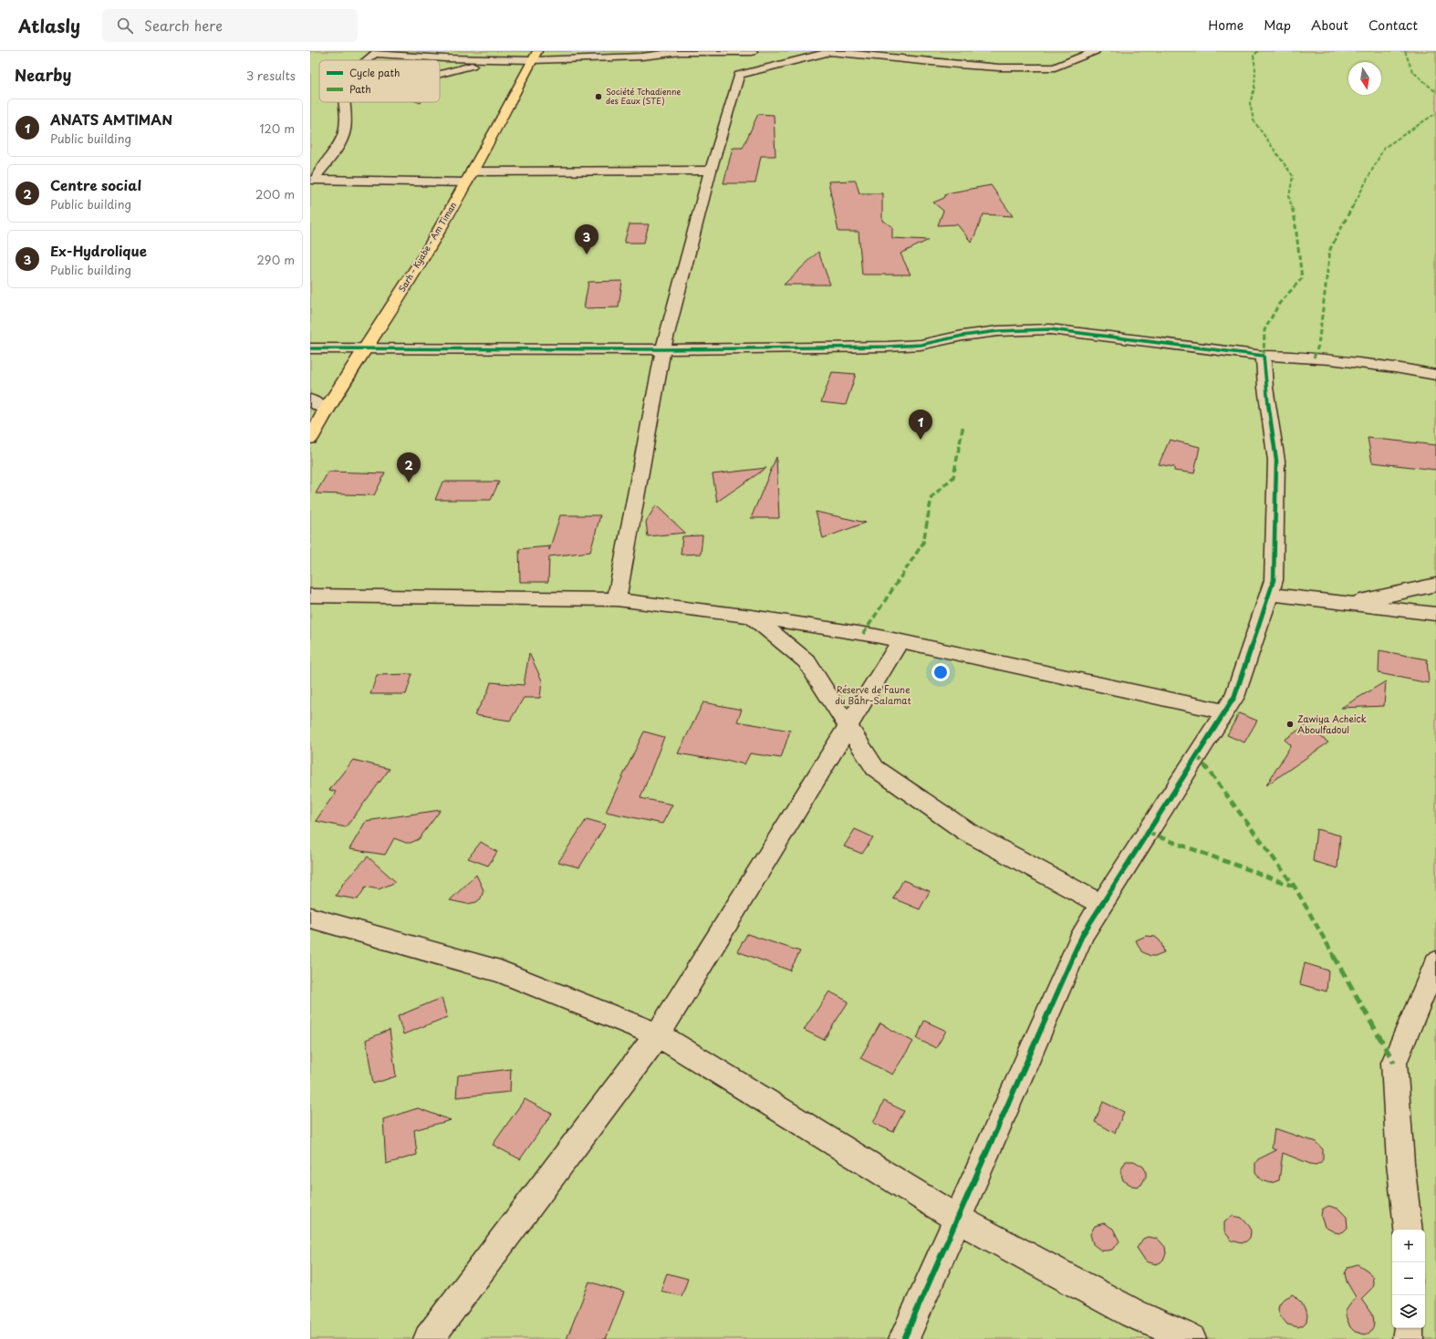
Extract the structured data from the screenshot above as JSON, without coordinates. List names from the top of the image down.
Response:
{
  "streets": {
    "main road": ["Sarh - Kyabe - Am Timan"]
  },
  "parks": ["Réserve de Faune du Bahr-Salamat"],
  "places": ["Société Tchadienne des Eaux (STE)", "Zawiya Acheick Aboulfadoul"],
  "legend": ["Cycle path", "Path"],
  "north": "bottom",
  "page": {
    "header": "Atlasly",
    "search": "Search here",
    "nav": [
      "Home",
      "Map",
      "About",
      "Contact"
    ],
    "heading": ["Nearby", "3 results"],
    "list": [
      {
        "mark": "1",
        "name": "ANATS AMTIMAN",
        "note": "Public building",
        "value": "120 m"
      },
      {
        "mark": "2",
        "name": "Centre social",
        "note": "Public building",
        "value": "200 m"
      },
      {
        "mark": "3",
        "name": "Ex-Hydrolique",
        "note": "Public building",
        "value": "290 m"
      }
    ],
    "pins": ["3", "1", "2"],
    "map_buttons": ["+", "−"]
  }
}
